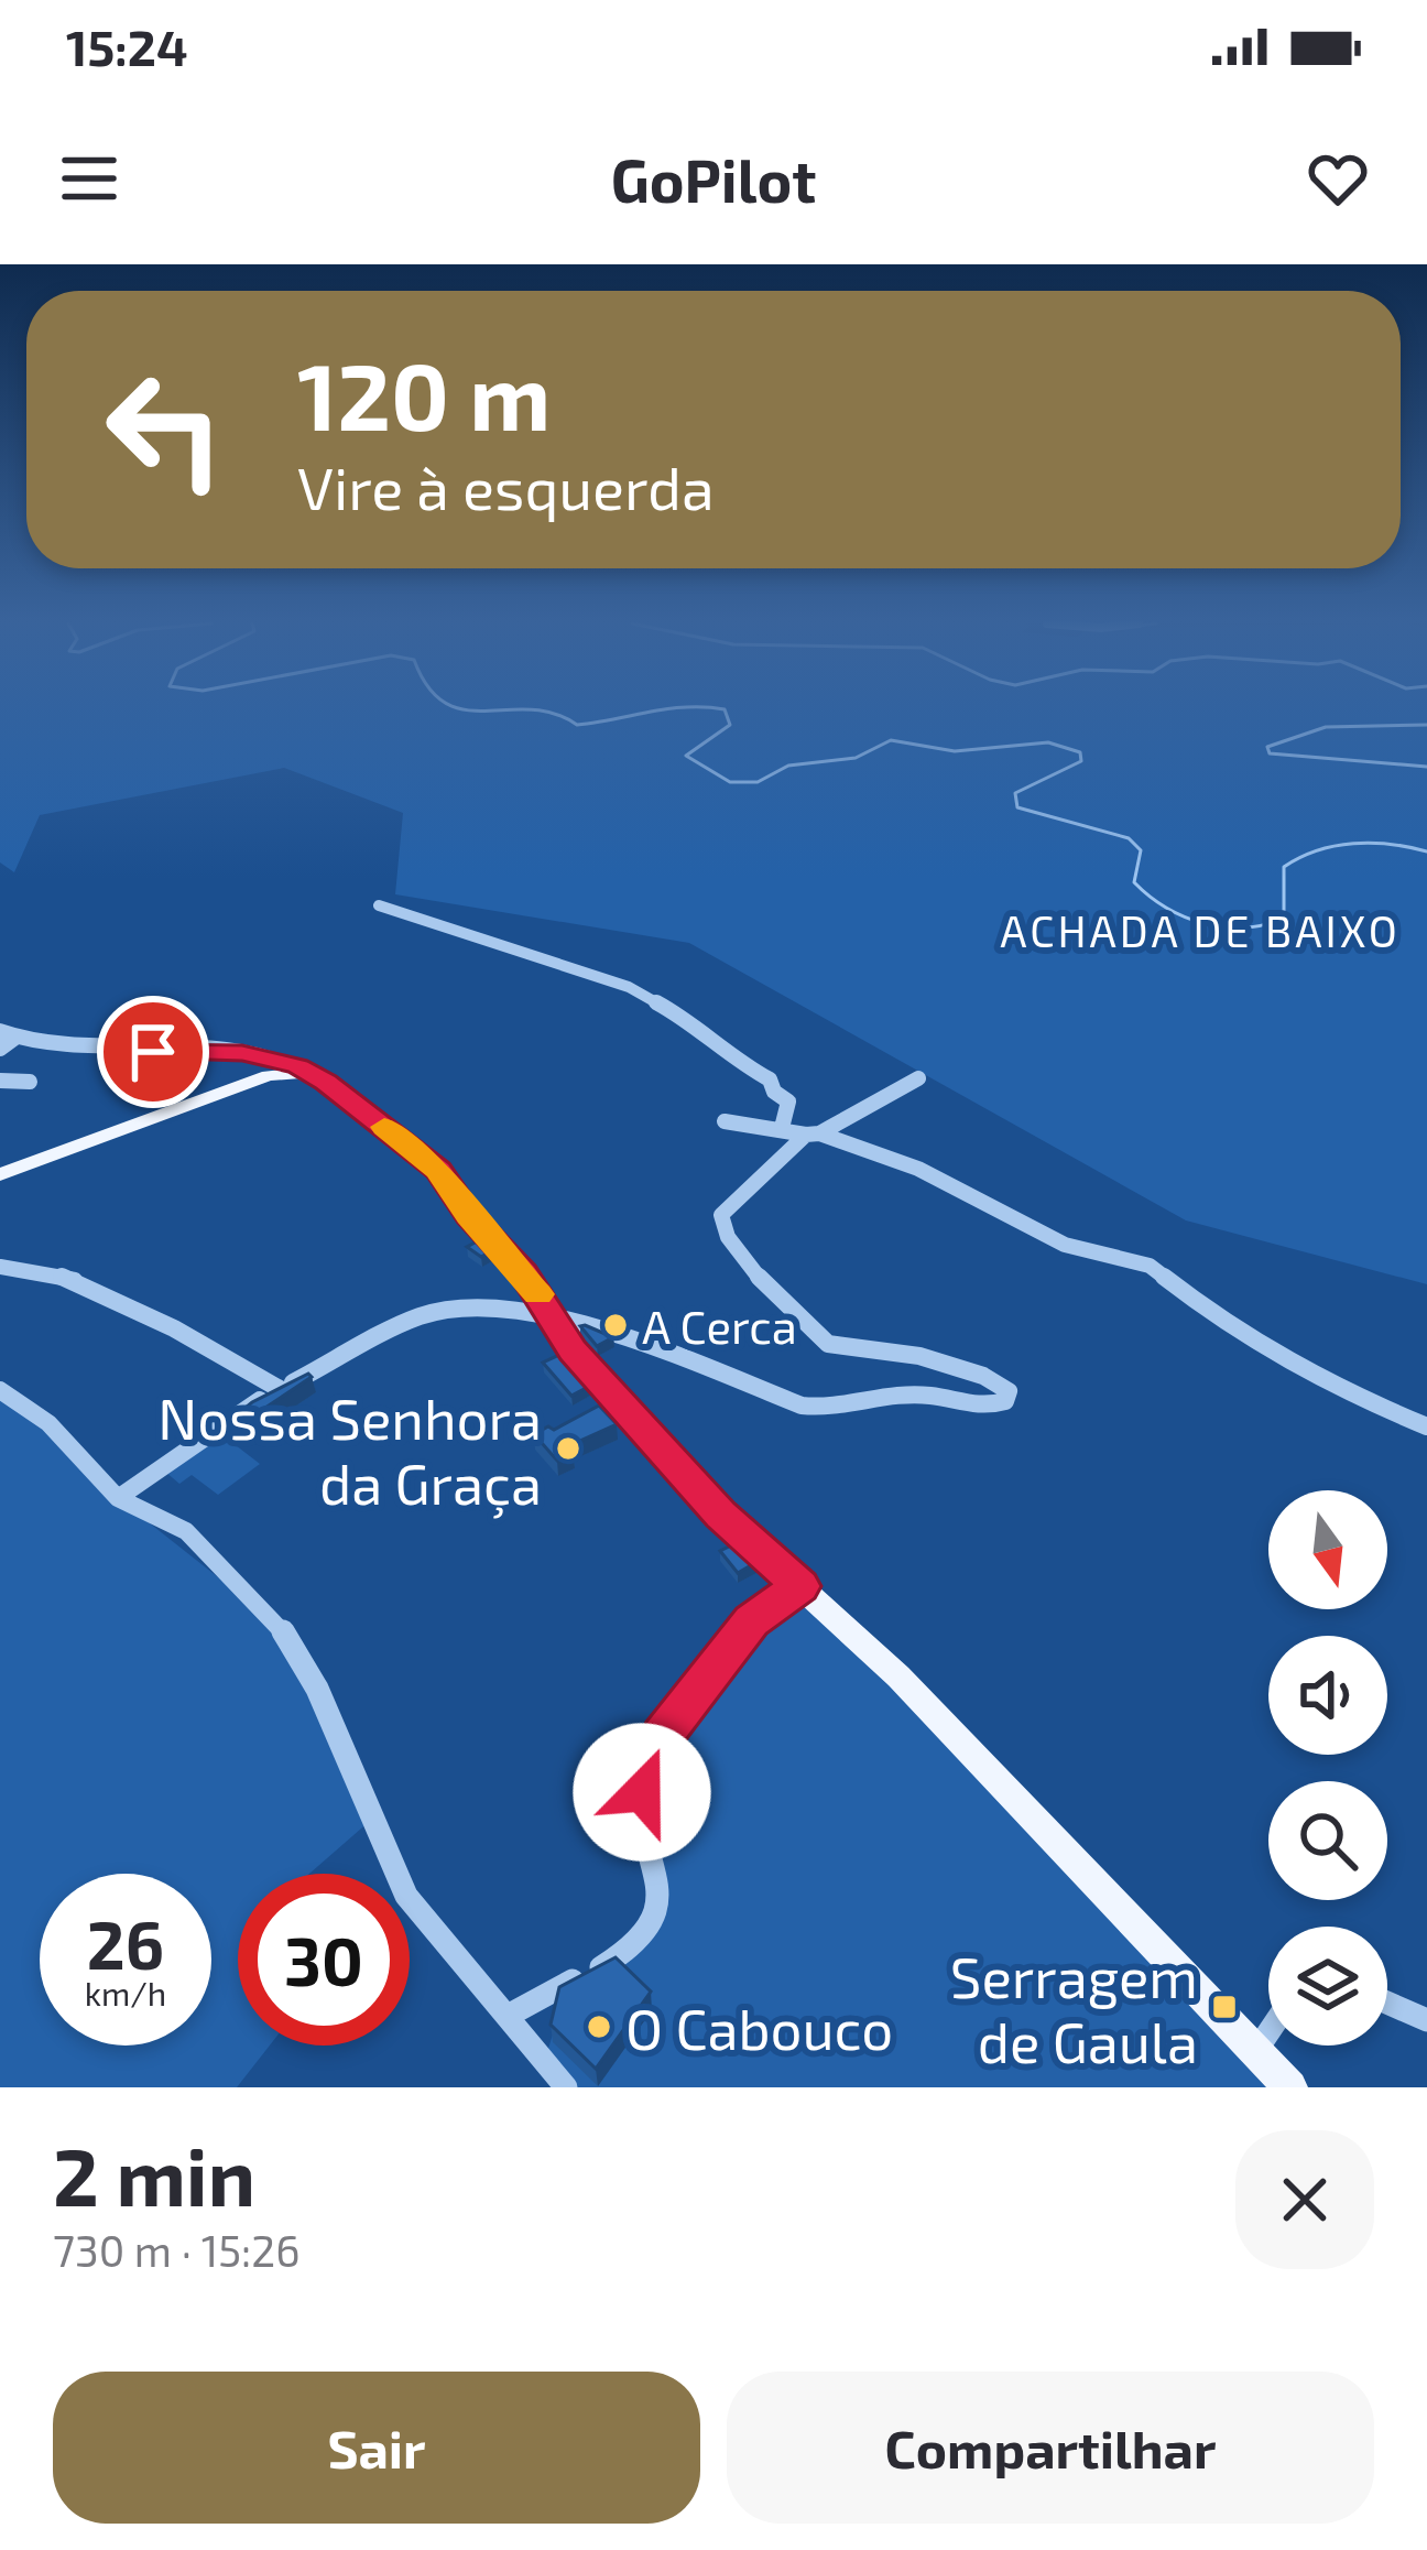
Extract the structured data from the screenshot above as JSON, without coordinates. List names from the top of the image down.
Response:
{
  "districts": ["ACHADA DE BAIXO"],
  "places": {
    "other": ["A Cerca", "Nossa Senhora da Graça", "O Cabouco"],
    "transit": ["Serragem de Gaula"]
  },
  "north": "bottom",
  "page": {
    "status": "15:24",
    "header": "GoPilot",
    "turn": ["120 m", "Vire à esquerda"],
    "speed": "26 km/h",
    "limit": "30",
    "heading": ["2 min", "730 m · 15:26"],
    "buttons": ["Sair", "Compartilhar"]
  }
}
